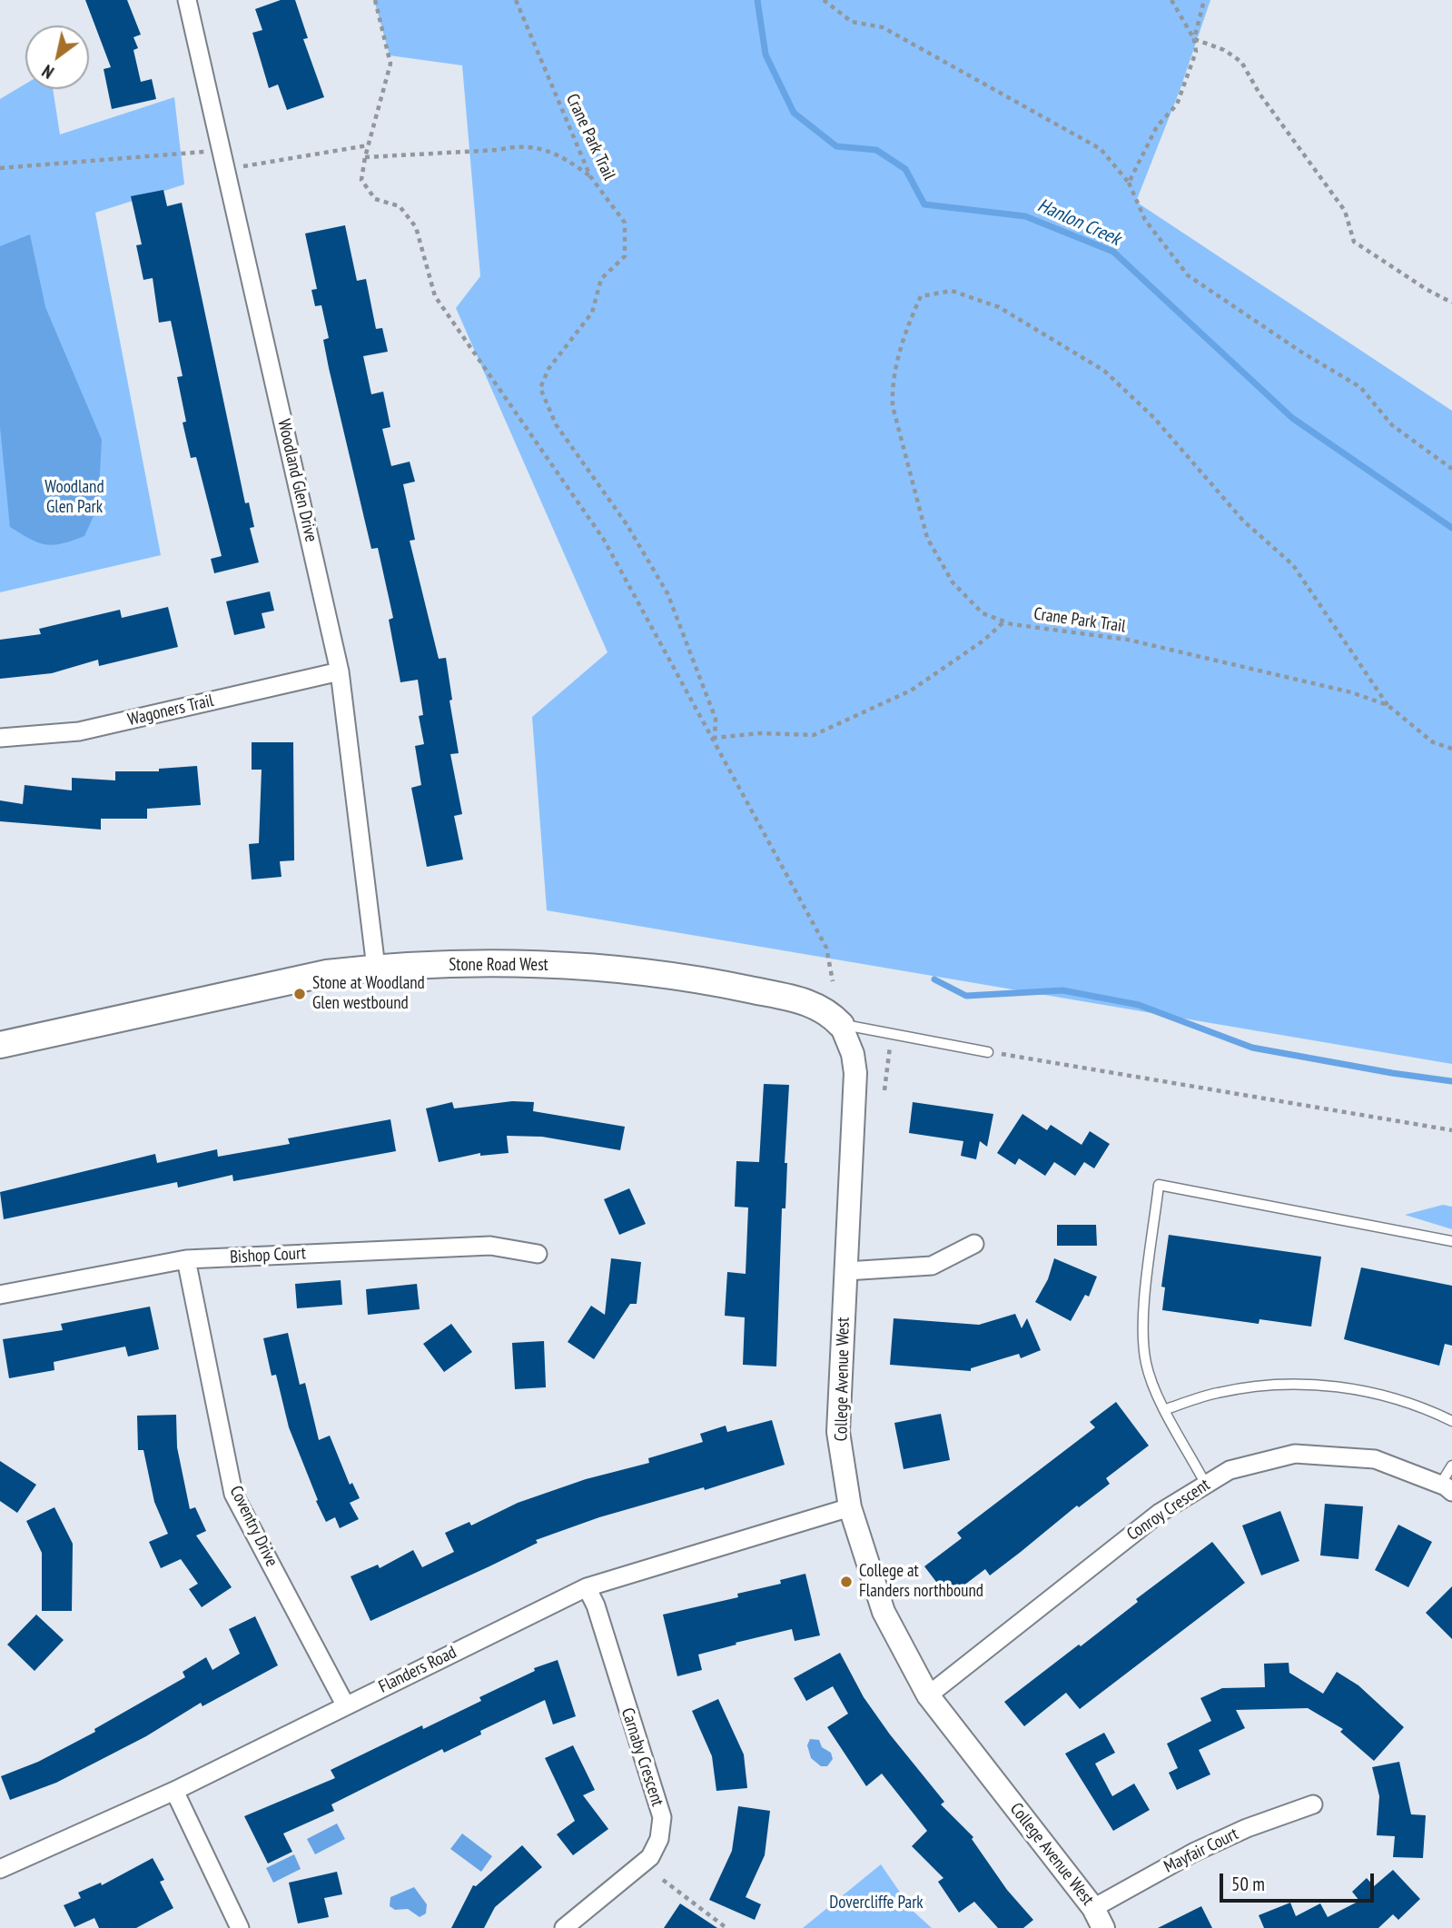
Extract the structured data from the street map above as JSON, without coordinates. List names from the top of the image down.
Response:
{
  "streets": {
    "main road": ["Stone Road West"],
    "street": [
      "Woodland Glen Drive",
      "Wagoners Trail",
      "Bishop Court",
      "College Avenue West",
      "Conroy Crescent",
      "Coventry Drive",
      "Flanders Road",
      "Carnaby Crescent",
      "Mayfair Court"
    ],
    "path": ["Crane Park Trail"]
  },
  "crossings": [
    ["Woodland Glen Drive", "Wagoners Trail"],
    ["Woodland Glen Drive", "Stone Road West"],
    ["Stone Road West", "College Avenue West"],
    ["Bishop Court", "Coventry Drive"],
    ["College Avenue West", "Conroy Crescent"],
    ["College Avenue West", "Flanders Road"],
    ["College Avenue West", "Mayfair Court"],
    ["Coventry Drive", "Flanders Road"],
    ["Flanders Road", "Carnaby Crescent"]
  ],
  "water": ["Hanlon Creek"],
  "parks": ["Woodland Glen Park", "Dovercliffe Park"],
  "places": ["Stone at Woodland Glen westbound", "College at Flanders northbound"],
  "scale_bar": "50 m",
  "north": "bottom left"
}
